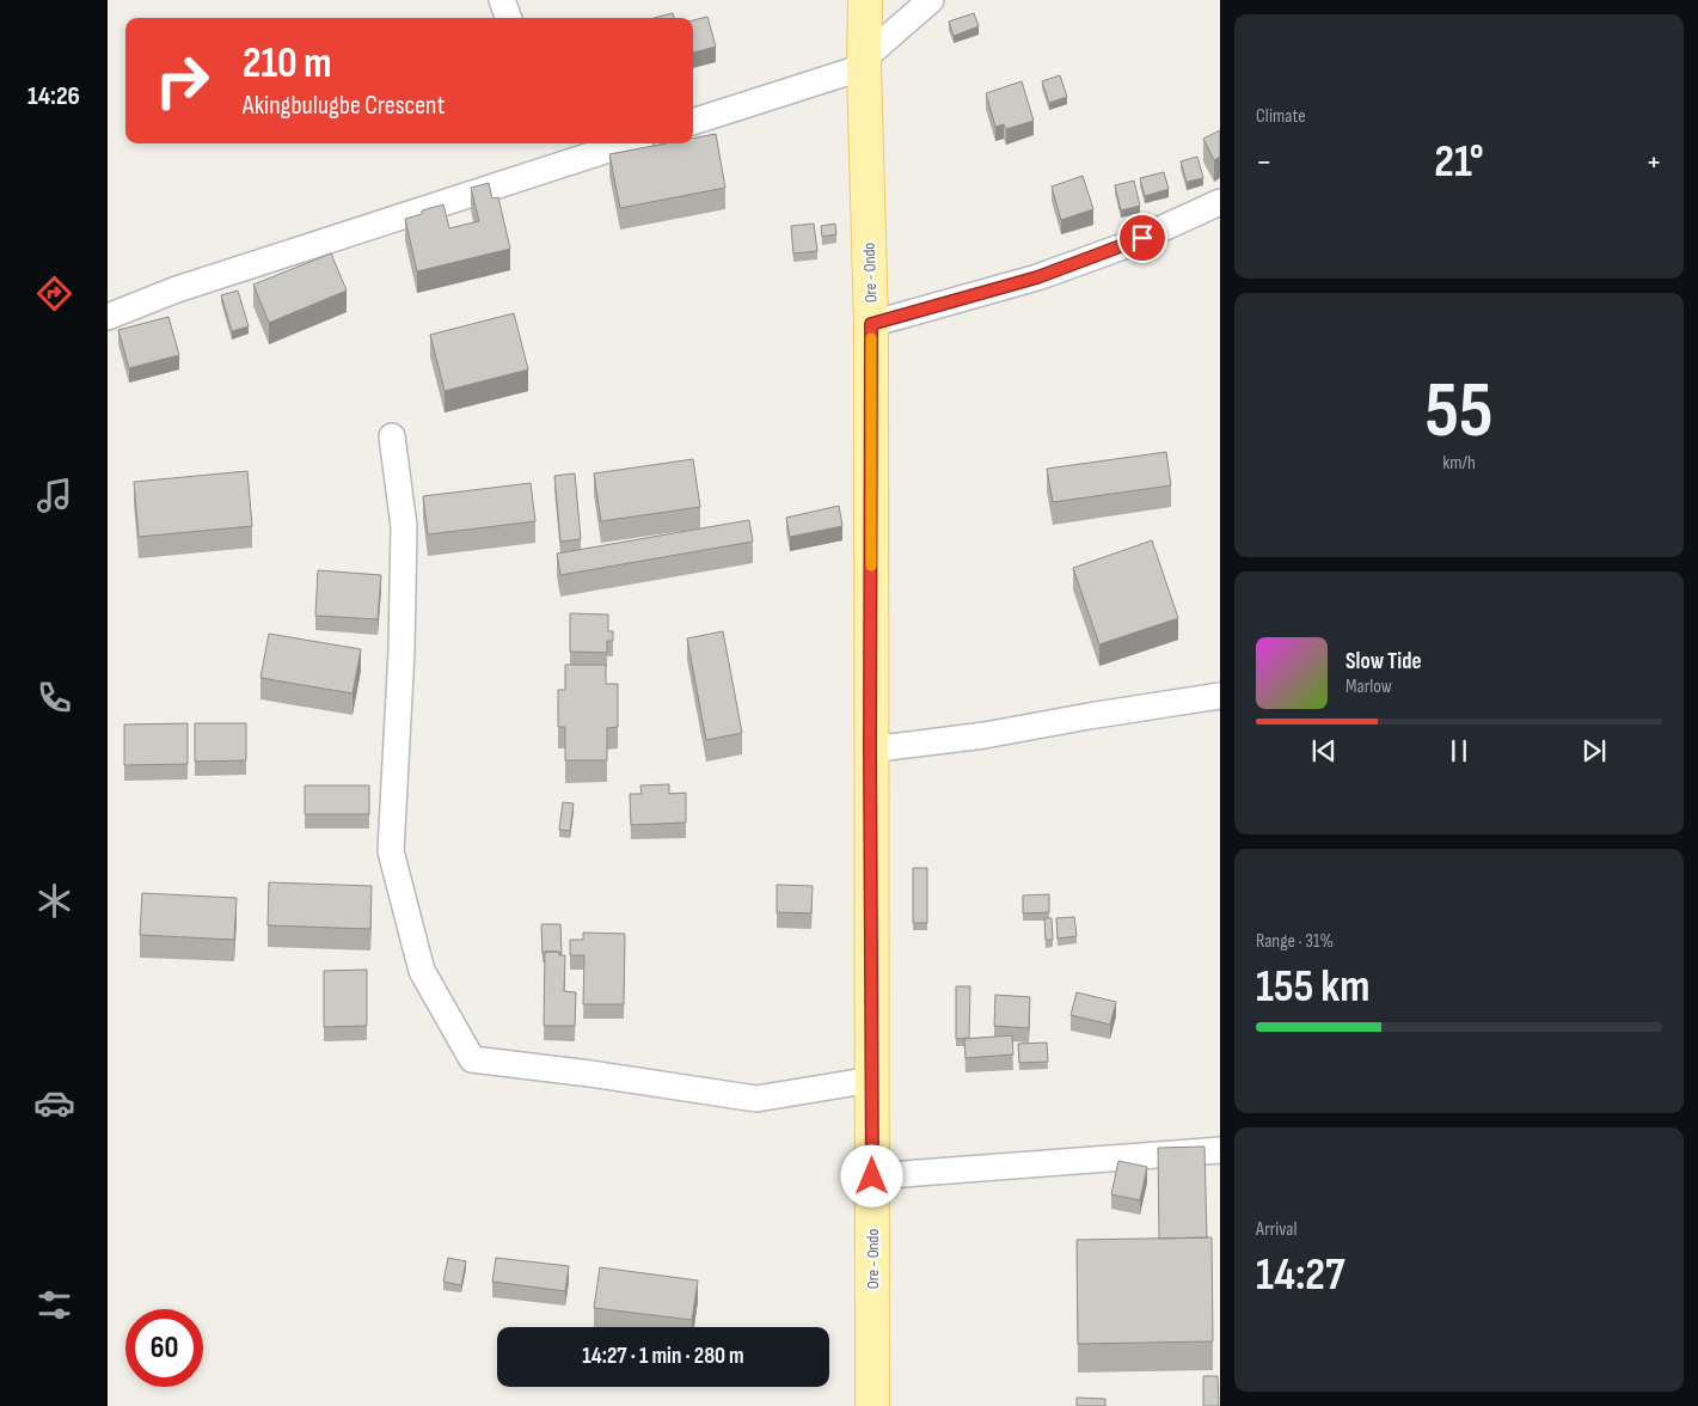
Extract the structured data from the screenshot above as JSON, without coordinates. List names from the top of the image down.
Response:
{
  "streets": {
    "main road": ["Ore - Ondo"]
  },
  "page": {
    "tabs": "14:26",
    "tile": [
      "Climate",
      ["55", "km/h"],
      ["Range · 31%", "155 km"],
      ["Arrival", "14:27"]
    ],
    "turn": ["210 m", "Akingbulugbe Crescent"],
    "heat": ["−", "21°", "+"],
    "song": ["Slow Tide", "Marlow"],
    "limit": "60",
    "trip": "14:27 · 1 min · 280 m"
  }
}
